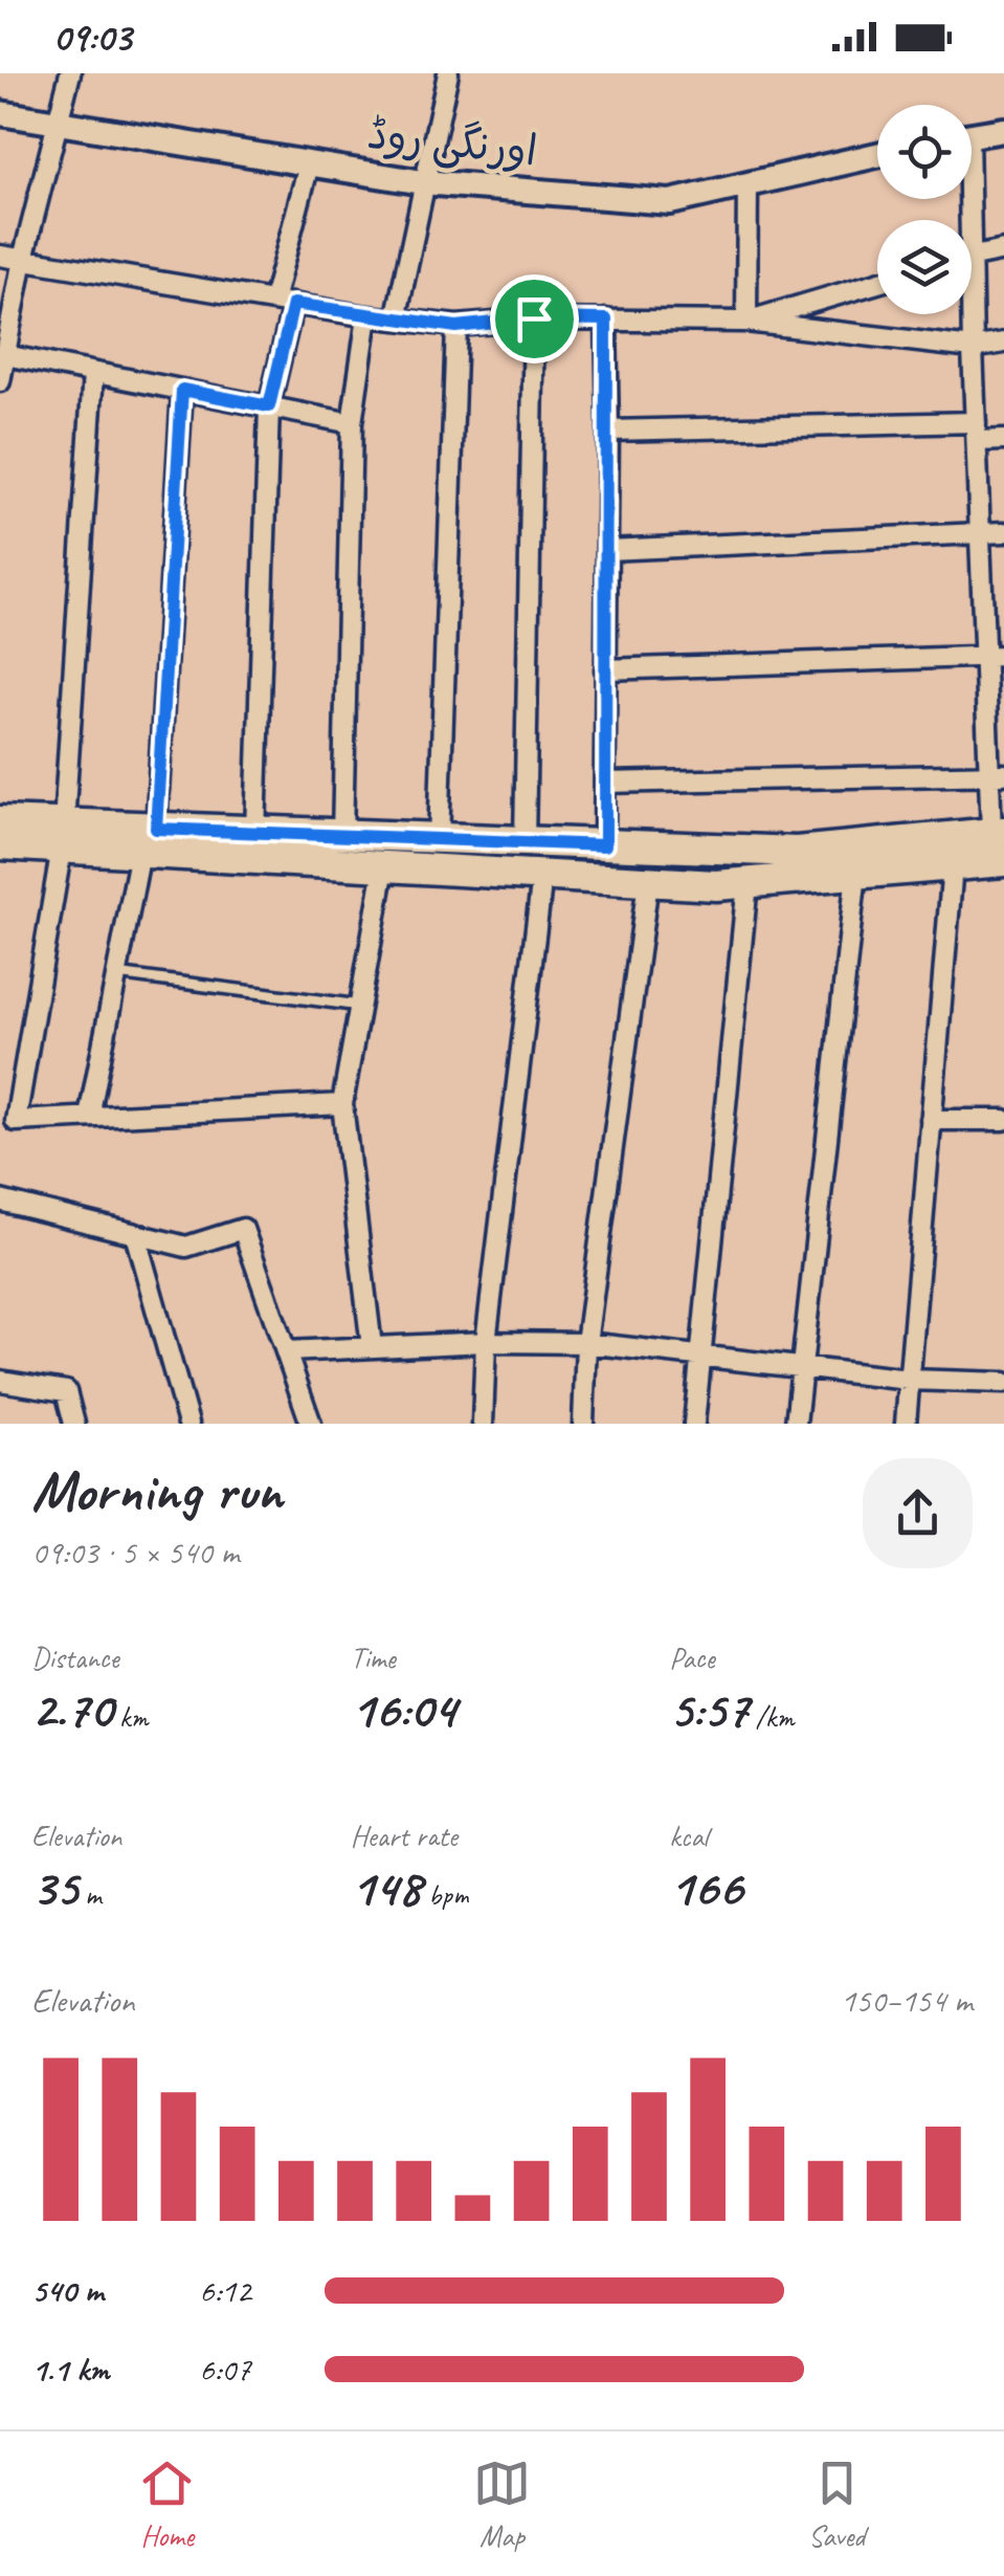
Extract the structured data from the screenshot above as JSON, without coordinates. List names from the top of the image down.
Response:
{
  "streets": {
    "street": ["اورنگی روڈ"]
  },
  "page": {
    "status": "09:03",
    "heading": ["Morning run", "09:03 · 5 × 540 m"],
    "stats": [
      ["Distance", "2.70 km"],
      ["Time", "16:04"],
      ["Pace", "5:57 /km"],
      ["Elevation", "35 m"],
      ["Heart rate", "148 bpm"],
      ["kcal", "166"]
    ],
    "chart": ["Elevation", "150–154 m"],
    "list": [
      {
        "name": "540 m",
        "note": "6:12"
      },
      {
        "name": "1.1 km",
        "note": "6:07"
      }
    ],
    "tabs": ["Home", "Map", "Saved"]
  }
}
